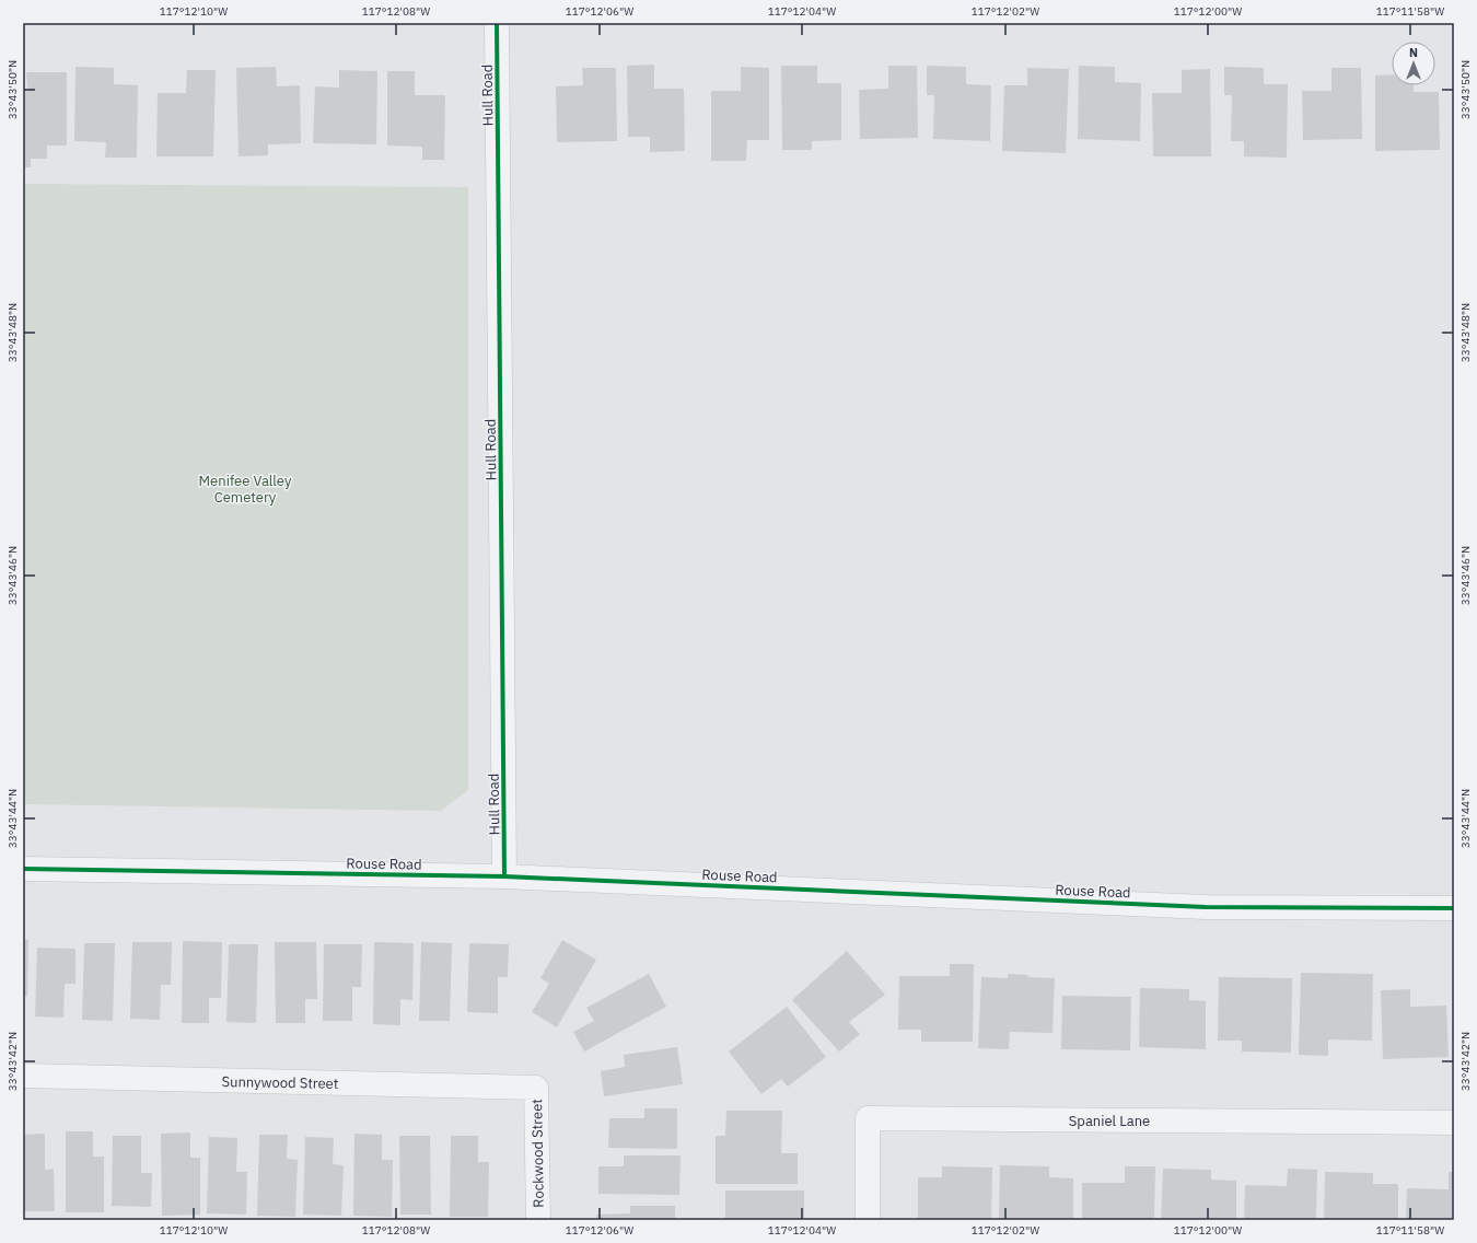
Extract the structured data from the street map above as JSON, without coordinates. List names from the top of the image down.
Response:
{
  "streets": {
    "street": [
      "Hull Road",
      "Rouse Road",
      "Sunnywood Street",
      "Spaniel Lane",
      "Rockwood Street"
    ]
  },
  "crossings": [
    ["Hull Road", "Rouse Road"],
    ["Sunnywood Street", "Rockwood Street"]
  ],
  "parks": ["Menifee Valley Cemetery"],
  "north": "top",
  "coordinates": [
    "117°12'10\"W",
    "117°12'08\"W",
    "117°12'06\"W",
    "117°12'04\"W",
    "117°12'02\"W",
    "117°12'00\"W",
    "117°11'58\"W",
    "33°43'50\"N",
    "33°43'48\"N",
    "33°43'46\"N",
    "33°43'44\"N",
    "33°43'42\"N"
  ]
}
